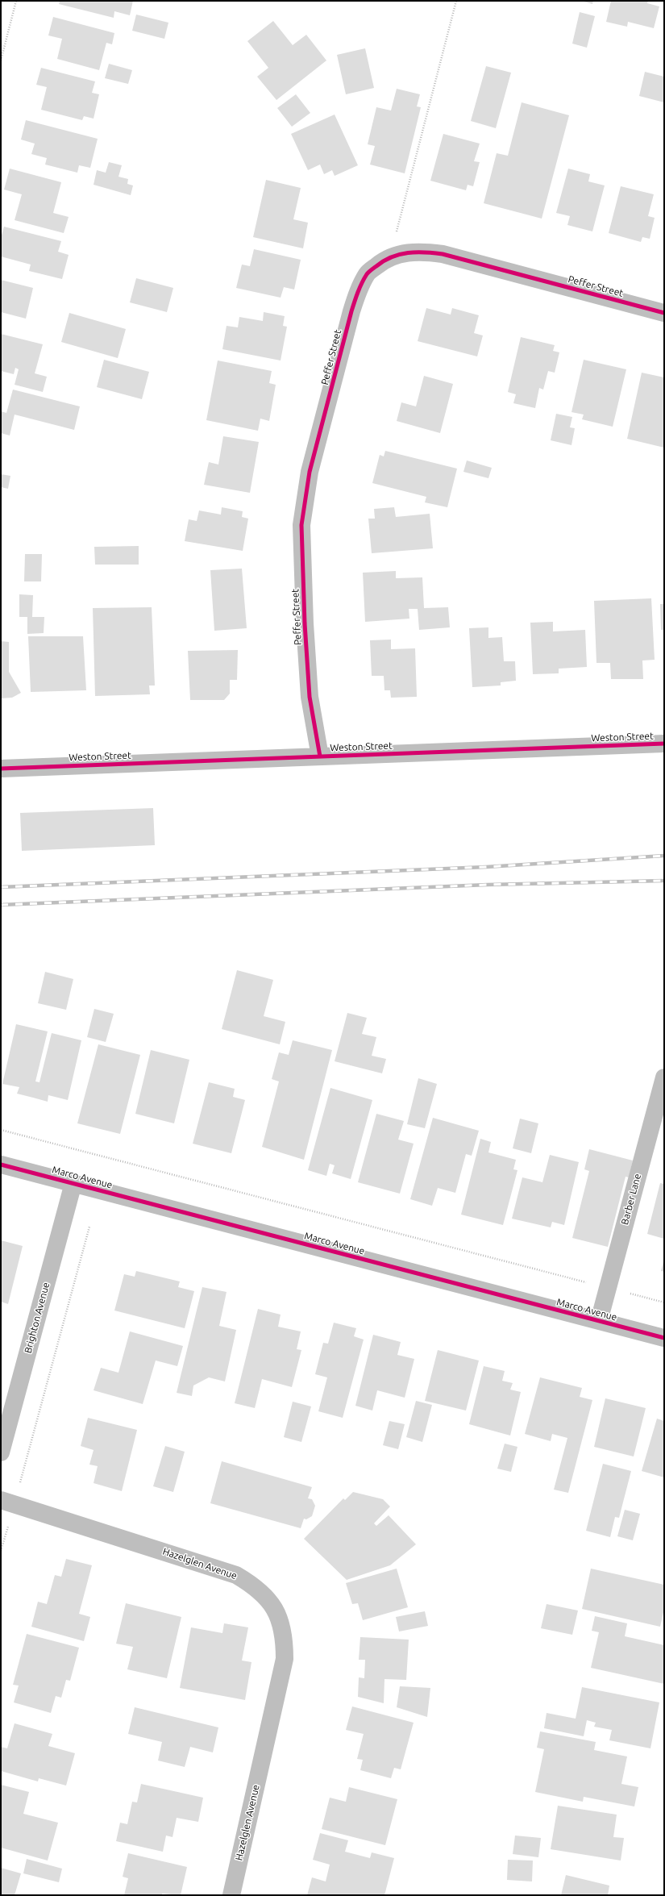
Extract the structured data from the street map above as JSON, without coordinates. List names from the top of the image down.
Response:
{
  "streets": {
    "street": [
      "Peffer Street",
      "Weston Street",
      "Marco Avenue",
      "Barber Lane",
      "Brighton Avenue",
      "Hazelglen Avenue"
    ]
  },
  "crossings": [
    ["Peffer Street", "Weston Street"],
    ["Marco Avenue", "Barber Lane"],
    ["Marco Avenue", "Brighton Avenue"]
  ]
}
